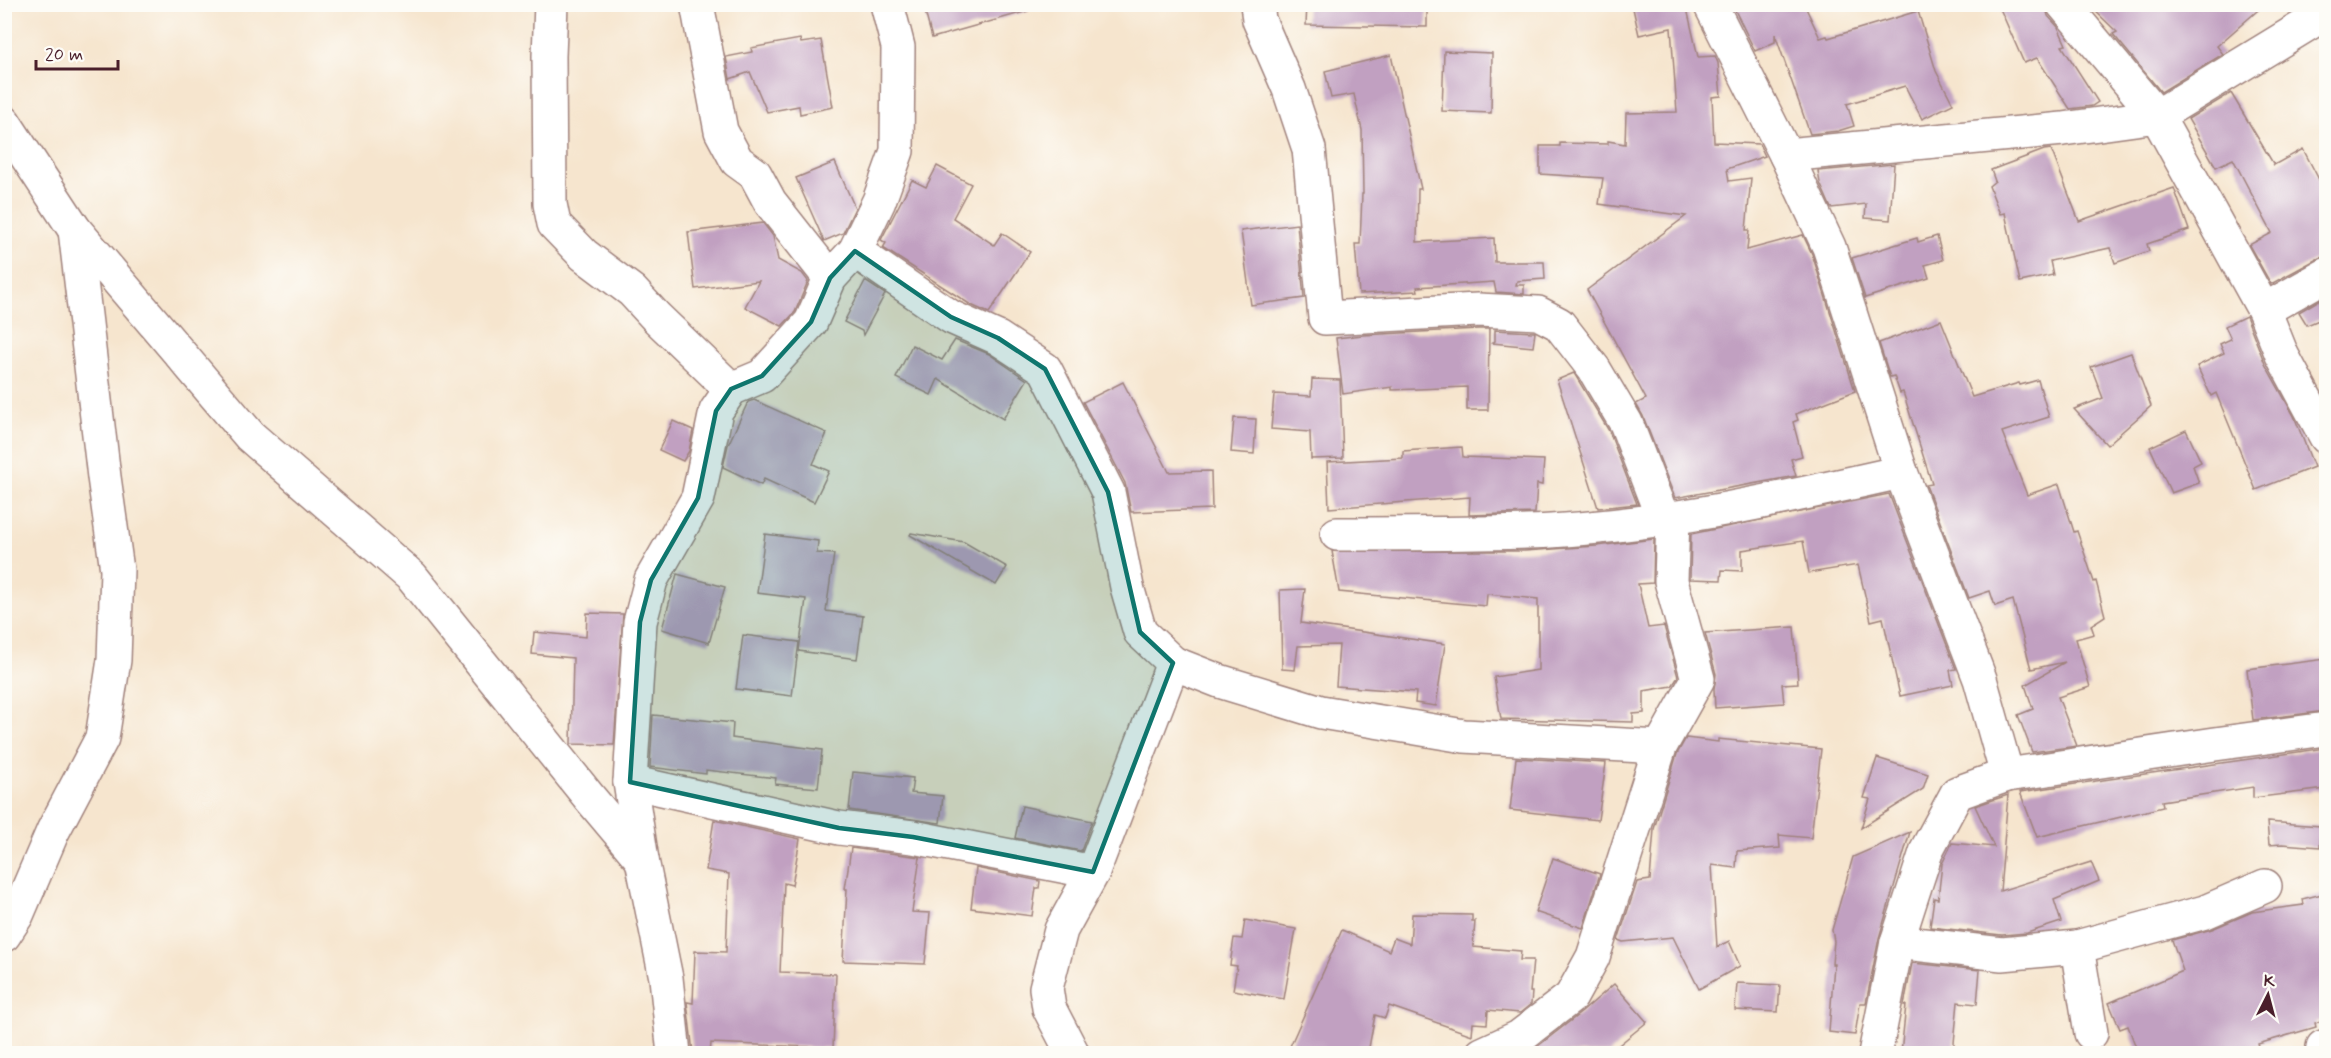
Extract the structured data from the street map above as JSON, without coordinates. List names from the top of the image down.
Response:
{
  "scale_bar": "20 m",
  "north": "top"
}
